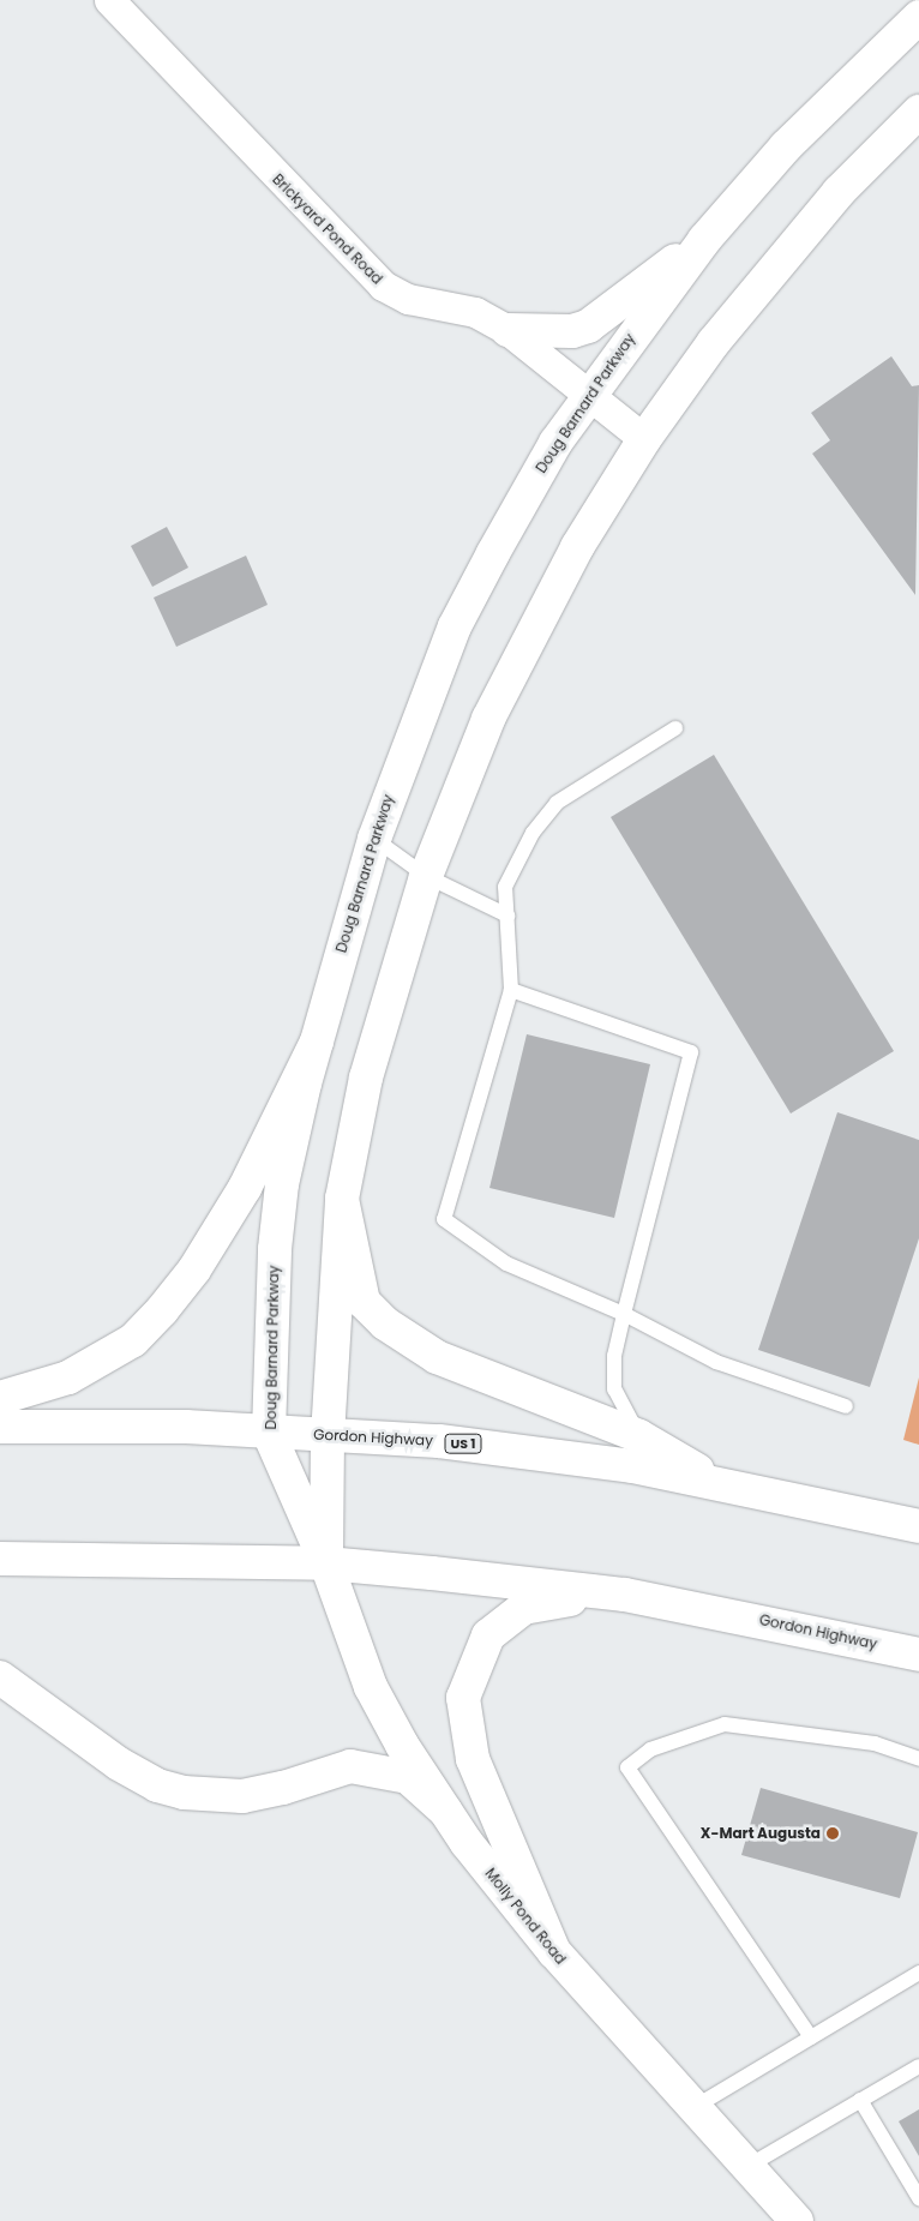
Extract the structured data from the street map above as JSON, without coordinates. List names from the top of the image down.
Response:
{
  "streets": {
    "main road": [
      "Doug Barnard Parkway",
      "Gordon Highway",
      "US 1",
      "Molly Pond Road"
    ],
    "street": ["Brickyard Pond Road"]
  },
  "crossings": [
    ["Brickyard Pond Road", "Doug Barnard Parkway"],
    ["Doug Barnard Parkway", "Gordon Highway"],
    ["Doug Barnard Parkway", "Molly Pond Road"],
    ["Gordon Highway", "Molly Pond Road"]
  ],
  "places": ["X-Mart Augusta"]
}
